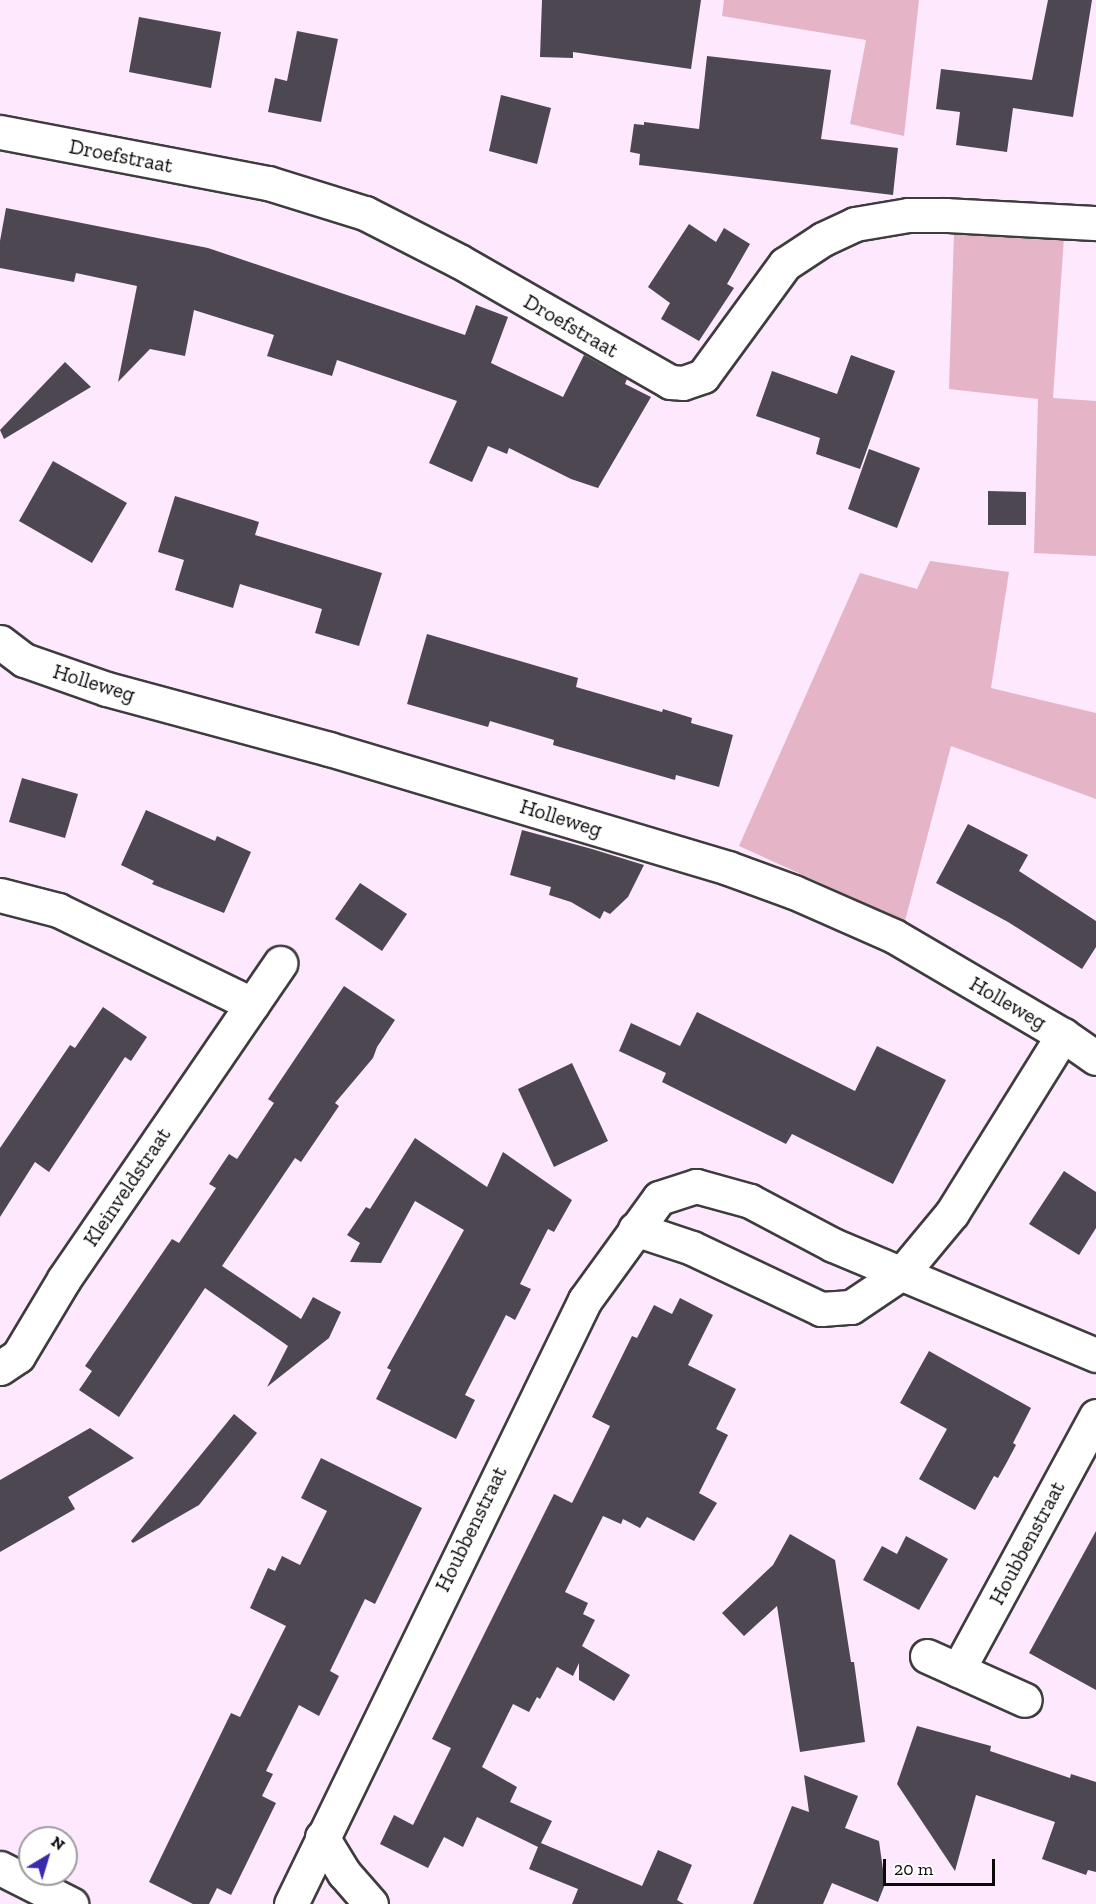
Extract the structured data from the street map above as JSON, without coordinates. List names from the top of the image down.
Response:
{
  "streets": {
    "street": [
      "Droefstraat",
      "Holleweg",
      "Kleinveldstraat",
      "Houbbenstraat"
    ]
  },
  "scale_bar": "20 m",
  "north": "top right"
}
